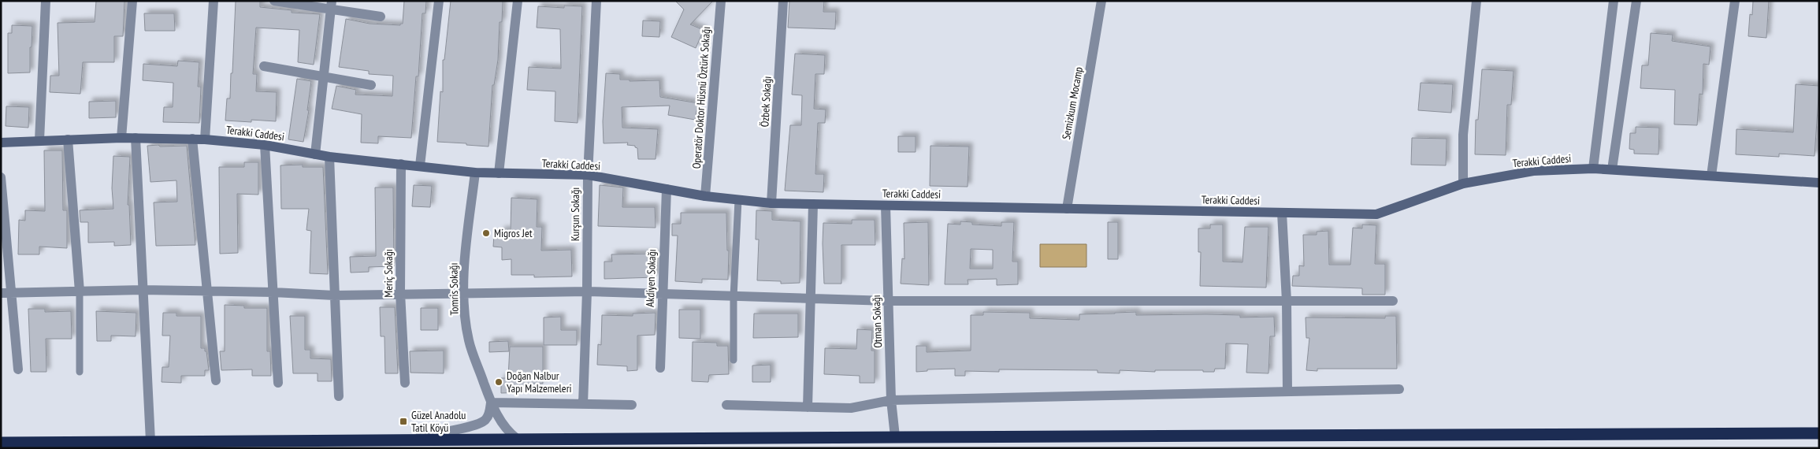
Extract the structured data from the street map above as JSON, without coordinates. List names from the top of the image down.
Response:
{
  "streets": {
    "street": [
      "Operatör Doktor Hüsnü Öztürk Sokağı",
      "Özbek Sokağı",
      "Semizkum Mocamp",
      "Terakki Caddesi",
      "Kurşun Sokağı",
      "Meriç Sokağı",
      "Akdiyen Sokağı",
      "Tomris Sokağı",
      "Otman Sokağı"
    ]
  },
  "crossings": [
    ["Operatör Doktor Hüsnü Öztürk Sokağı", "Terakki Caddesi"],
    ["Özbek Sokağı", "Terakki Caddesi"],
    ["Semizkum Mocamp", "Terakki Caddesi"],
    ["Terakki Caddesi", "Kurşun Sokağı"],
    ["Terakki Caddesi", "Meriç Sokağı"],
    ["Terakki Caddesi", "Akdiyen Sokağı"],
    ["Terakki Caddesi", "Tomris Sokağı"],
    ["Terakki Caddesi", "Otman Sokağı"]
  ],
  "places": {
    "other": ["Migros Jet", "Doğan Nalbur Yapı Malzemeleri"],
    "transit": ["Güzel Anadolu Tatil Köyü"]
  }
}
